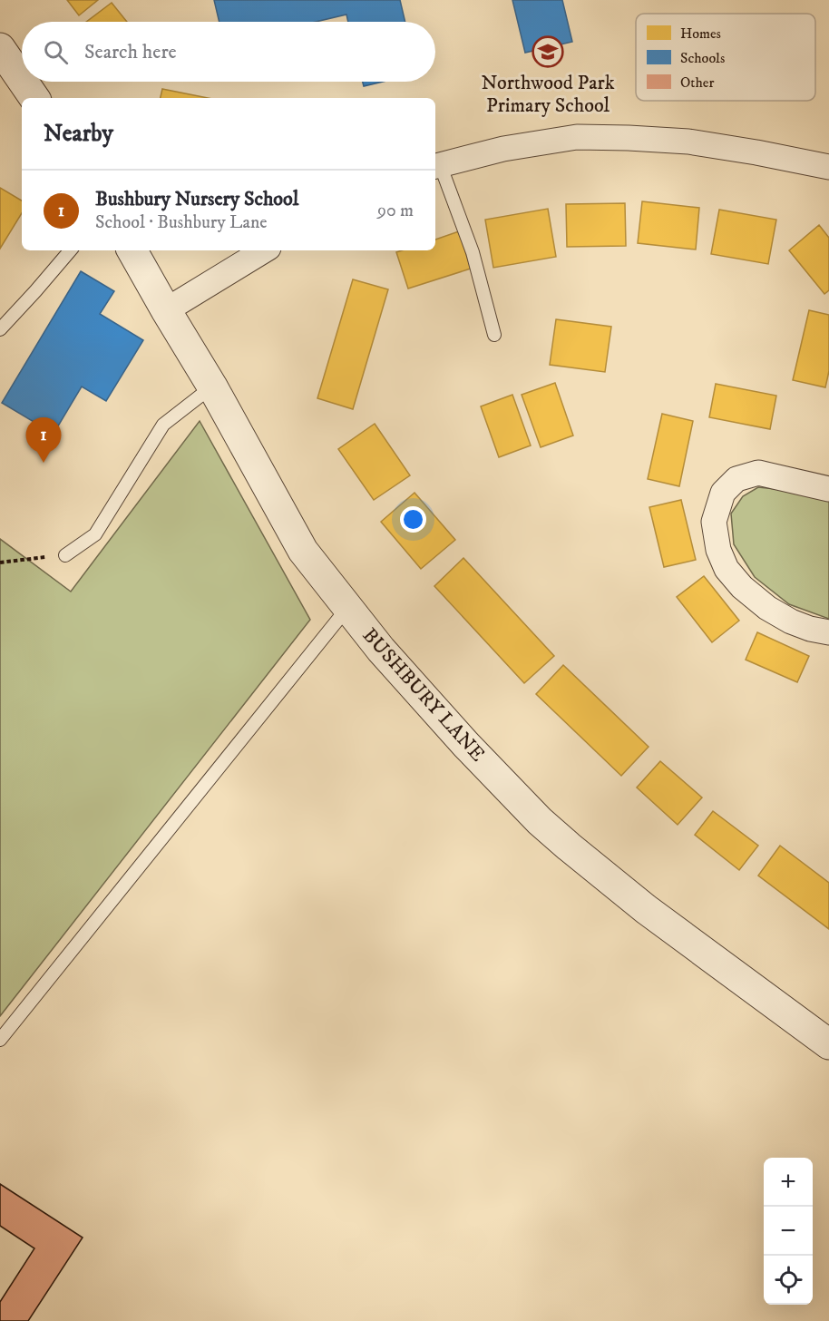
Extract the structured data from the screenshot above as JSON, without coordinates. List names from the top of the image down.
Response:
{
  "streets": {
    "street": ["BUSHBURY LANE"]
  },
  "places": {
    "school or university": ["Northwood Park Primary School"]
  },
  "legend": ["Homes", "Schools", "Other"],
  "page": {
    "search": "Search here",
    "heading": "Nearby",
    "list": [
      {
        "mark": "1",
        "name": "Bushbury Nursery School",
        "note": "School · Bushbury Lane",
        "value": "90 m"
      }
    ],
    "pins": "1",
    "map_buttons": ["+", "−"]
  }
}
